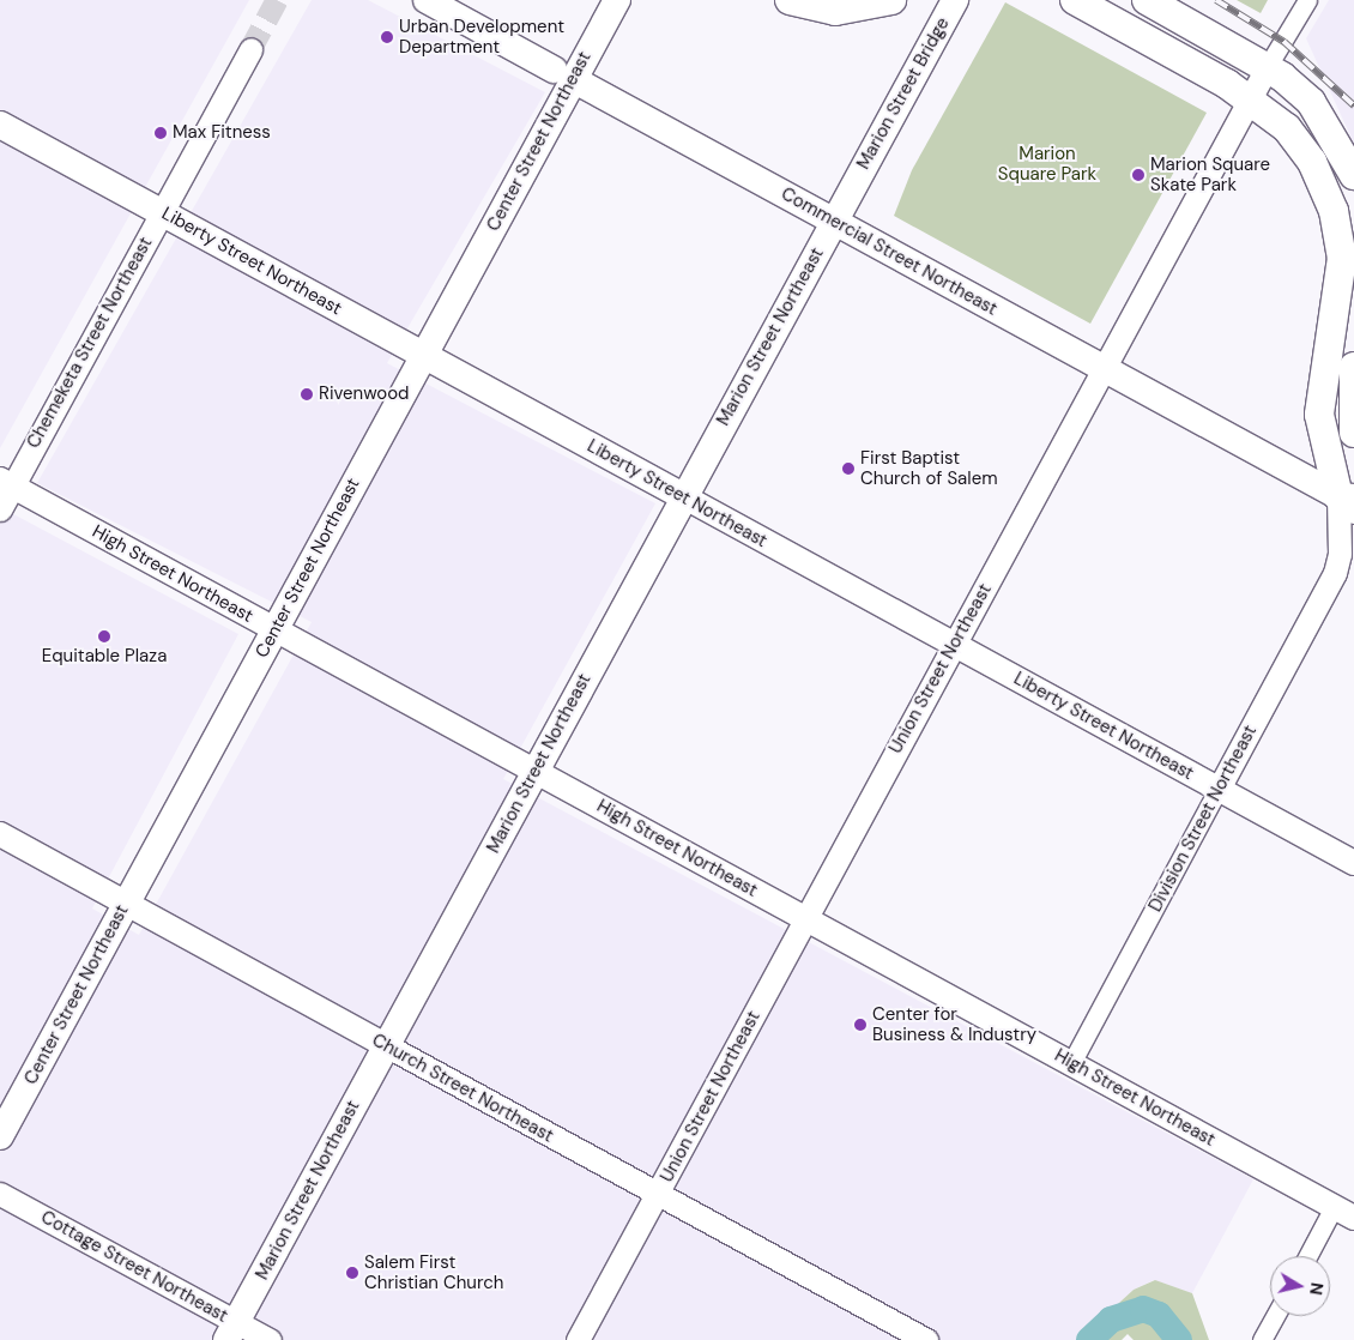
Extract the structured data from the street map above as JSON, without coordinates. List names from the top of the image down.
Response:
{
  "streets": {
    "main road": [
      "Marion Street Bridge",
      "Center Street Northeast",
      "Commercial Street Northeast",
      "Liberty Street Northeast",
      "Marion Street Northeast",
      "High Street Northeast",
      "Church Street Northeast"
    ],
    "street": [
      "Chemeketa Street Northeast",
      "Union Street Northeast",
      "Division Street Northeast",
      "Cottage Street Northeast"
    ]
  },
  "crossings": [
    ["Marion Street Bridge", "Marion Street Northeast"],
    ["Center Street Northeast", "Commercial Street Northeast"],
    ["Center Street Northeast", "Liberty Street Northeast"],
    ["Center Street Northeast", "High Street Northeast"],
    ["Center Street Northeast", "Church Street Northeast"],
    ["Commercial Street Northeast", "Marion Street Northeast"],
    ["Commercial Street Northeast", "Union Street Northeast"],
    ["Liberty Street Northeast", "Marion Street Northeast"],
    ["Liberty Street Northeast", "Chemeketa Street Northeast"],
    ["Liberty Street Northeast", "Union Street Northeast"],
    ["Liberty Street Northeast", "Division Street Northeast"],
    ["Marion Street Northeast", "High Street Northeast"],
    ["Marion Street Northeast", "Church Street Northeast"],
    ["Marion Street Northeast", "Cottage Street Northeast"],
    ["Chemeketa Street Northeast", "High Street Northeast"],
    ["High Street Northeast", "Union Street Northeast"],
    ["High Street Northeast", "Division Street Northeast"],
    ["Union Street Northeast", "Church Street Northeast"]
  ],
  "parks": ["Marion Square Park"],
  "places": [
    "Urban Development Department",
    "Max Fitness",
    "Marion Square Skate Park",
    "Rivenwood",
    "First Baptist Church of Salem",
    "Equitable Plaza",
    "Center for Business & Industry",
    "Salem First Christian Church"
  ],
  "north": "right"
}
